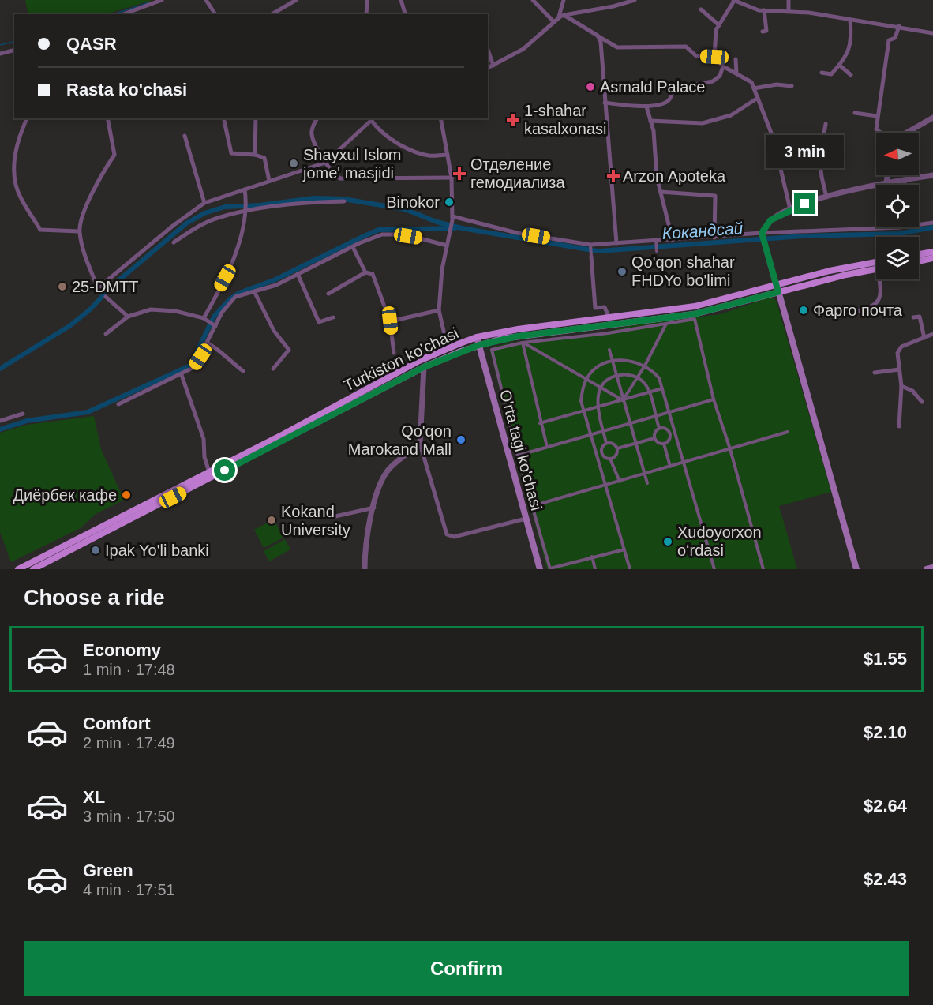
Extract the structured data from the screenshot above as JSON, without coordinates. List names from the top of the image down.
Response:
{
  "streets": {
    "main road": ["Turkiston ko'chasi", "O'rta tagi ko'chasi"]
  },
  "crossings": [
    ["Turkiston ko'chasi", "O'rta tagi ko'chasi"]
  ],
  "water": ["Кокандсай"],
  "places": {
    "other": [
      "Asmald Palace",
      "Shayxul Islom jome' masjidi",
      "Binokor",
      "Qo'qon shahar FHDYo bo'limi",
      "25-DMTT",
      "Фарго почта",
      "Qo'qon Marokand Mall",
      "Диёрбек кафе",
      "Kokand University",
      "Xudoyorxon oʻrdasi",
      "Ipak Yo'li banki"
    ],
    "health": ["1-shahar kasalxonasi", "Отделение гемодиализа", "Arzon Apoteka"]
  },
  "north": "left",
  "page": {
    "banner": ["QASR", "Rasta ko'chasi"],
    "bubble": "3 min",
    "heading": "Choose a ride",
    "list": [
      {
        "name": "Economy",
        "note": "1 min · 17:48",
        "value": "$1.55"
      },
      {
        "name": "Comfort",
        "note": "2 min · 17:49",
        "value": "$2.10"
      },
      {
        "name": "XL",
        "note": "3 min · 17:50",
        "value": "$2.64"
      },
      {
        "name": "Green",
        "note": "4 min · 17:51",
        "value": "$2.43"
      }
    ],
    "buttons": "Confirm"
  }
}
